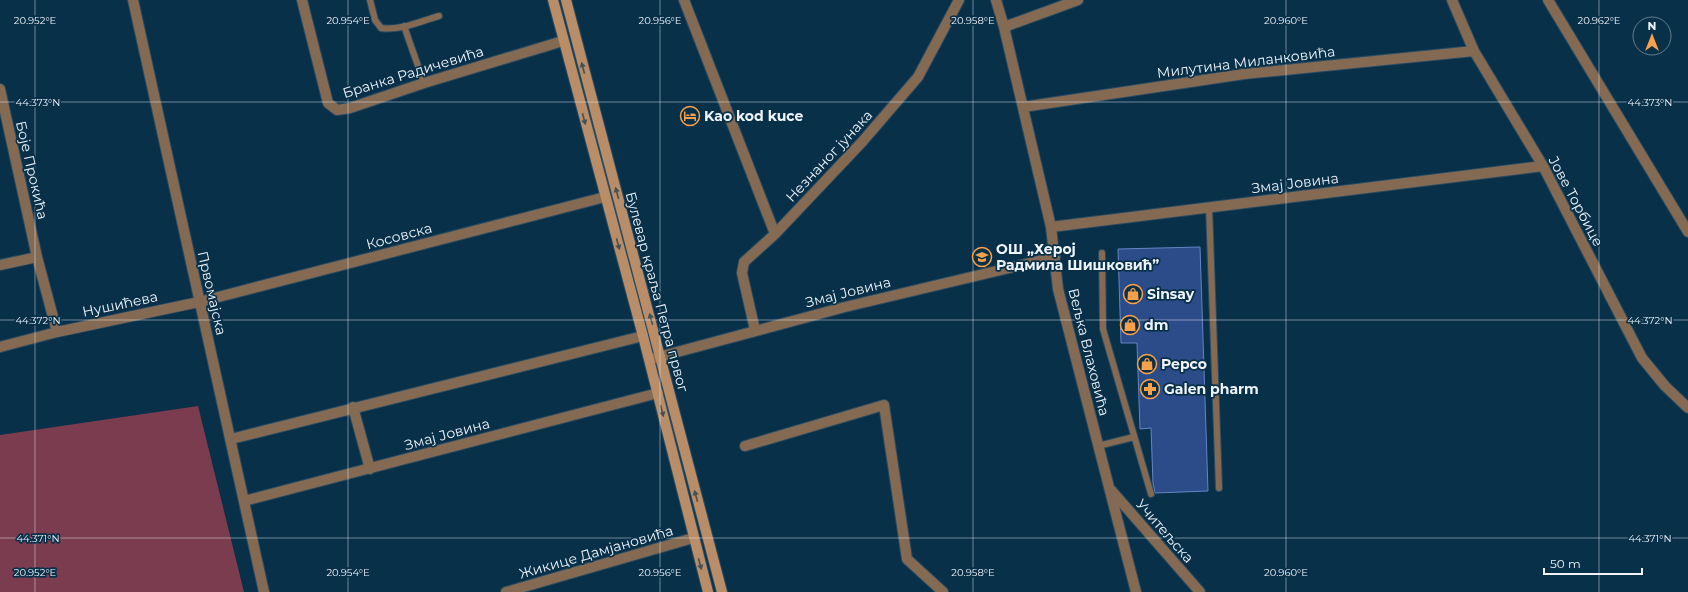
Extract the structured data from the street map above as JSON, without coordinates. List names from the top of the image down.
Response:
{
  "streets": {
    "main road": ["Булевар краља Петра првог"],
    "street": [
      "Милутина Миланковића",
      "Бранка Радичевића",
      "Незнаног јунака",
      "Боје Прокића",
      "Змај Јовина",
      "Јове Торбице",
      "Косовска",
      "Првомајска",
      "Нушићева",
      "Вељка Влаховића",
      "Учитељска",
      "Жикице Дамјановића"
    ]
  },
  "crossings": [
    ["Милутина Миланковића", "Јове Торбице"],
    ["Милутина Миланковића", "Вељка Влаховића"],
    ["Бранка Радичевића", "Булевар краља Петра првог"],
    ["Незнаног јунака", "Змај Јовина"],
    ["Боје Прокића", "Нушићева"],
    ["Змај Јовина", "Јове Торбице"],
    ["Змај Јовина", "Булевар краља Петра првог"],
    ["Змај Јовина", "Првомајска"],
    ["Змај Јовина", "Вељка Влаховића"],
    ["Косовска", "Булевар краља Петра првог"],
    ["Косовска", "Првомајска"],
    ["Косовска", "Нушићева"],
    ["Булевар краља Петра првог", "Жикице Дамјановића"],
    ["Првомајска", "Нушићева"],
    ["Вељка Влаховића", "Учитељска"]
  ],
  "places": {
    "hotel": ["Kao kod kuce"],
    "school or university": ["ОШ „Херој Радмила Шишковић”"],
    "shop": ["Sinsay", "dm", "Pepco"],
    "pharmacy": ["Galen pharm"]
  },
  "scale_bar": "50 m",
  "north": "top",
  "coordinates": [
    "20.952°E",
    "20.954°E",
    "20.956°E",
    "20.958°E",
    "20.960°E",
    "20.962°E",
    "44.373°N",
    "44.372°N",
    "44.371°N"
  ]
}
